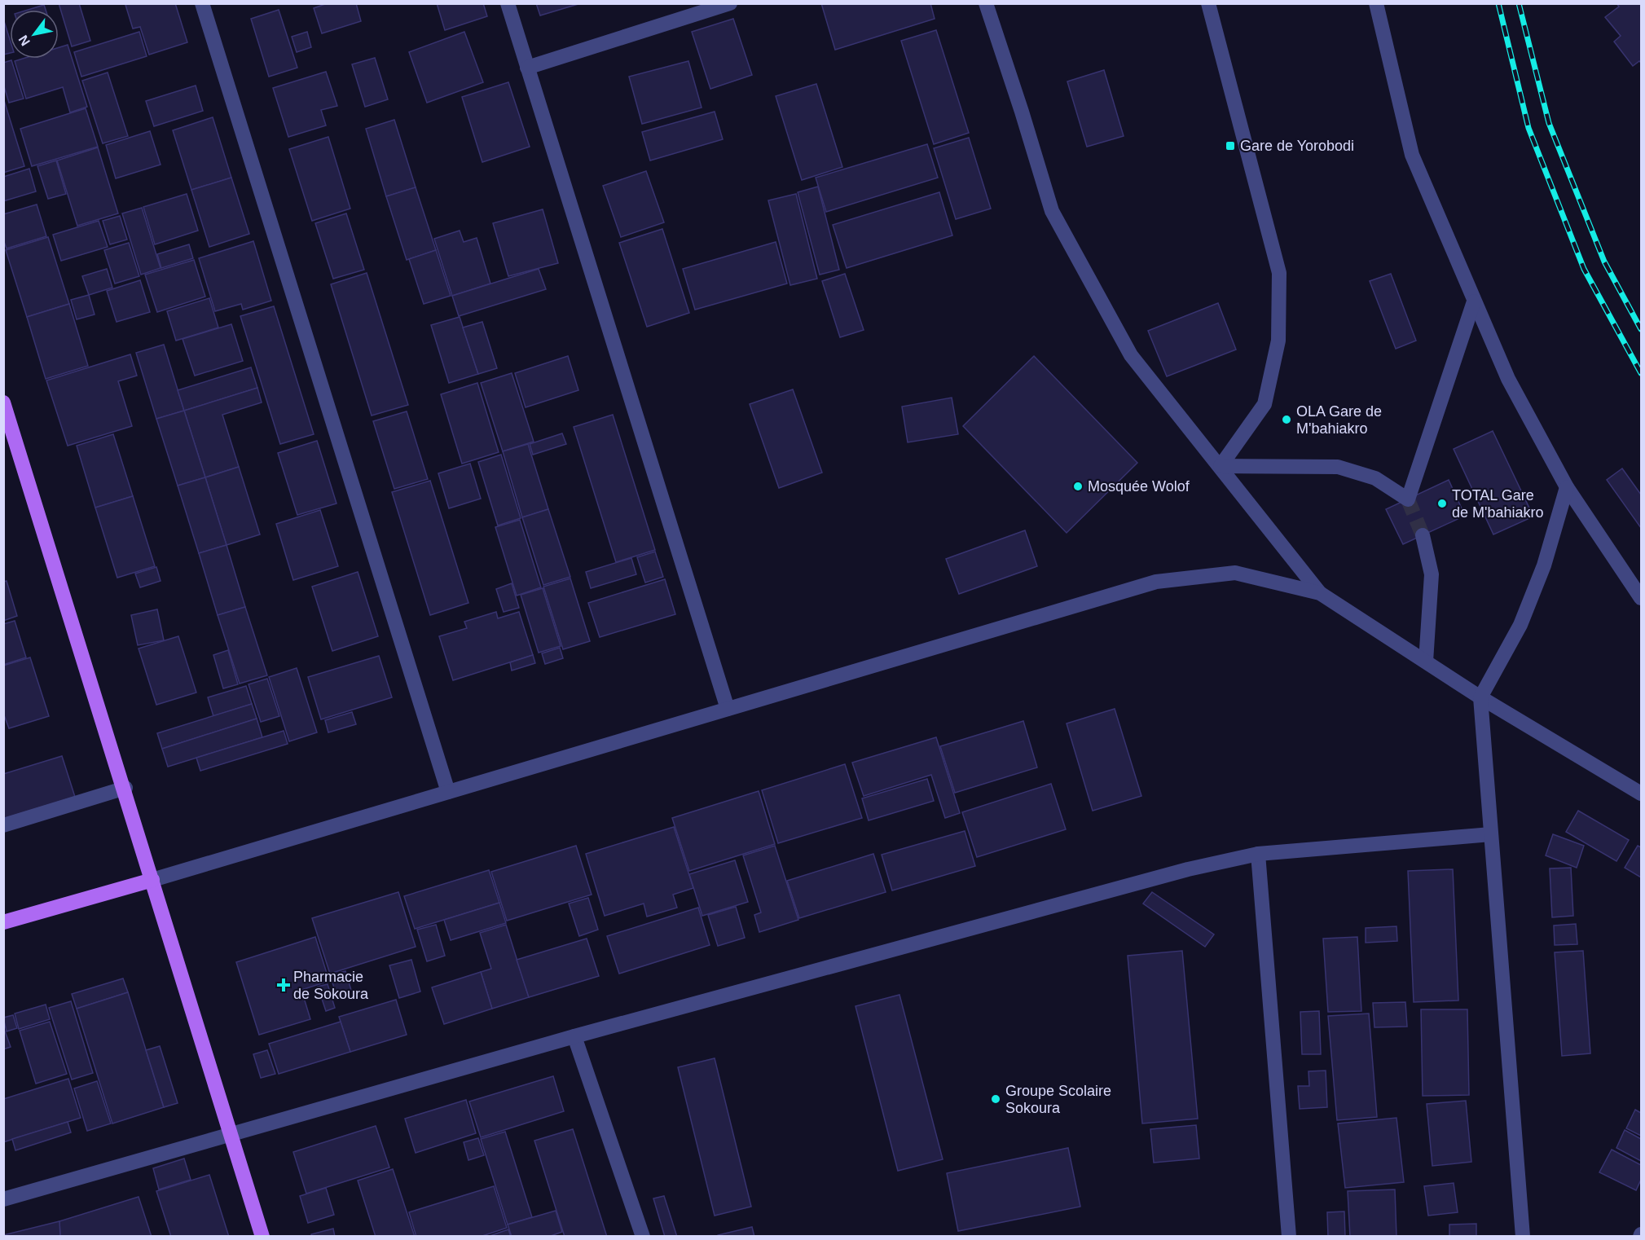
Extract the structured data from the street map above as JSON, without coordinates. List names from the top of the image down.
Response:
{
  "places": {
    "transit": ["Gare de Yorobodi"],
    "other": [
      "OLA Gare de M'bahiakro",
      "Mosquée Wolof",
      "TOTAL Gare de M'bahiakro",
      "Groupe Scolaire Sokoura"
    ],
    "health": ["Pharmacie de Sokoura"]
  },
  "north": "bottom left"
}
